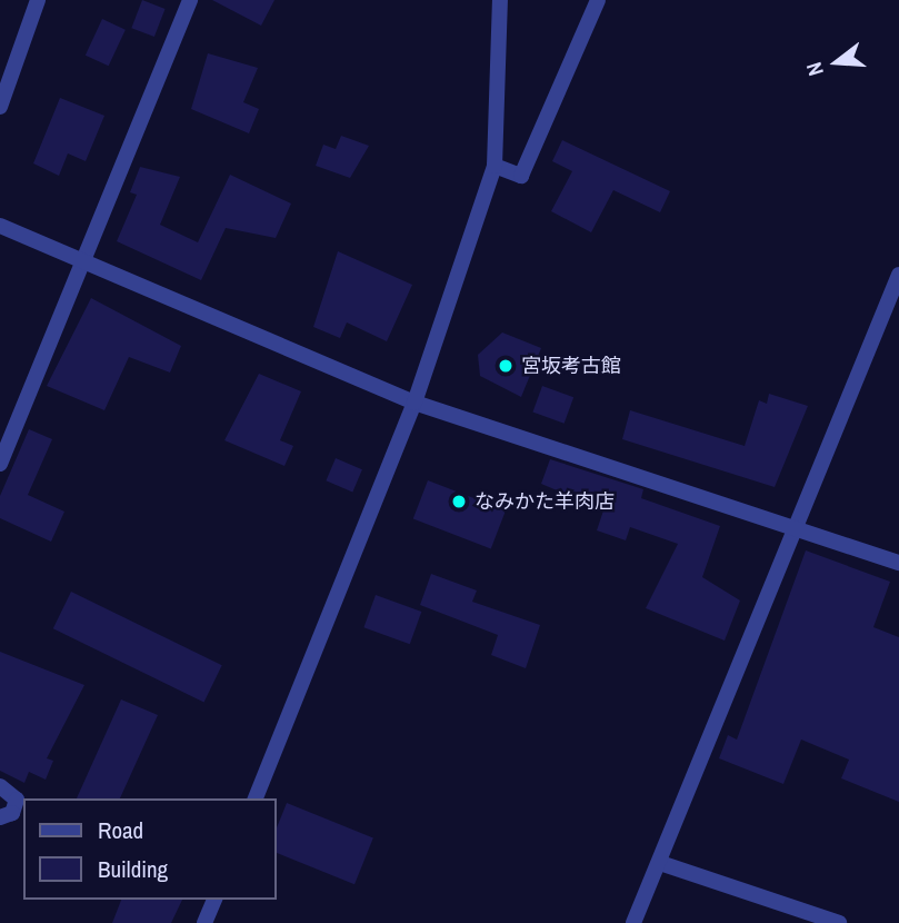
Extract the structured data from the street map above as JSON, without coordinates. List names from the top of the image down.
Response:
{
  "places": ["宮坂考古館", "なみかた羊肉店"],
  "legend": ["Road", "Building"],
  "north": "left"
}
